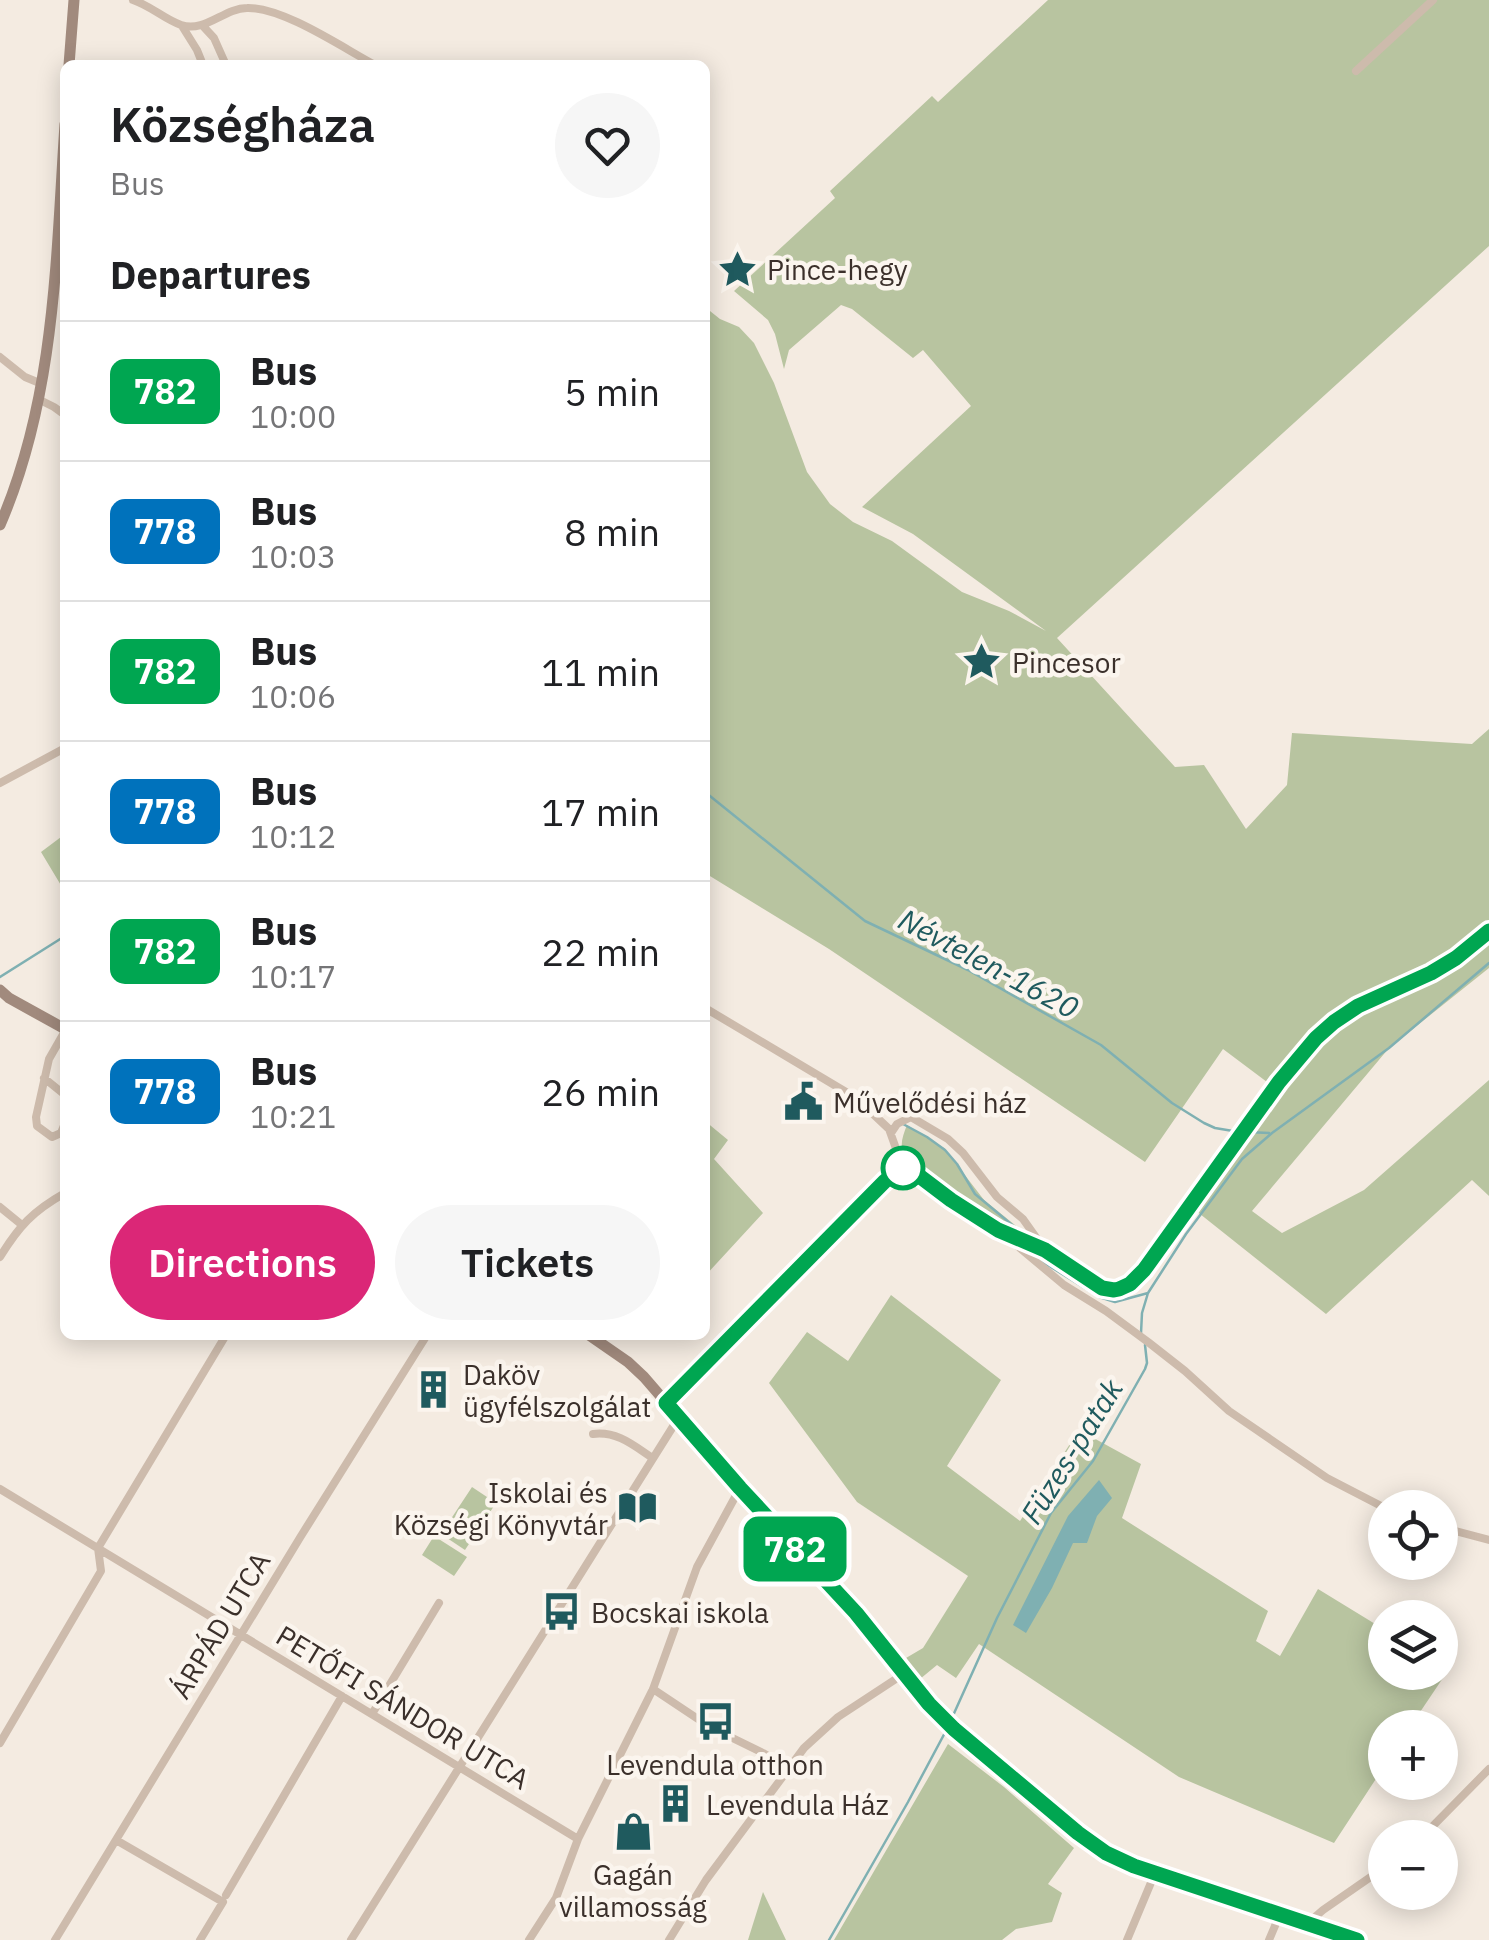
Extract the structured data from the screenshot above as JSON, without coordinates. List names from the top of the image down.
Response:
{
  "streets": {
    "street": ["ÁRPÁD UTCA", "PETŐFI SÁNDOR UTCA"]
  },
  "crossings": [
    ["ÁRPÁD UTCA", "PETŐFI SÁNDOR UTCA"]
  ],
  "water": ["Névtelen-1620", "Füzes-patak"],
  "places": {
    "place": ["Pince-hegy", "Pincesor"],
    "public building": ["Művelődési ház"],
    "building": ["Daköv ügyfélszolgálat", "Levendula Ház"],
    "library": ["Iskolai és Községi Könyvtár"],
    "bus stop": ["Bocskai iskola", "Levendula otthon"],
    "shop": ["Gagán villamosság"]
  },
  "lines": ["bus line 782"],
  "page": {
    "on_map": "782",
    "heading": [
      ["Községháza", "Bus"],
      "Departures"
    ],
    "list": [
      {
        "mark": "782",
        "name": "Bus",
        "note": "10:00",
        "value": "5 min"
      },
      {
        "mark": "778",
        "name": "Bus",
        "note": "10:03",
        "value": "8 min"
      },
      {
        "mark": "782",
        "name": "Bus",
        "note": "10:06",
        "value": "11 min"
      },
      {
        "mark": "778",
        "name": "Bus",
        "note": "10:12",
        "value": "17 min"
      },
      {
        "mark": "782",
        "name": "Bus",
        "note": "10:17",
        "value": "22 min"
      },
      {
        "mark": "778",
        "name": "Bus",
        "note": "10:21",
        "value": "26 min"
      }
    ],
    "buttons": ["Directions", "Tickets"],
    "map_buttons": ["+", "−"]
  }
}
